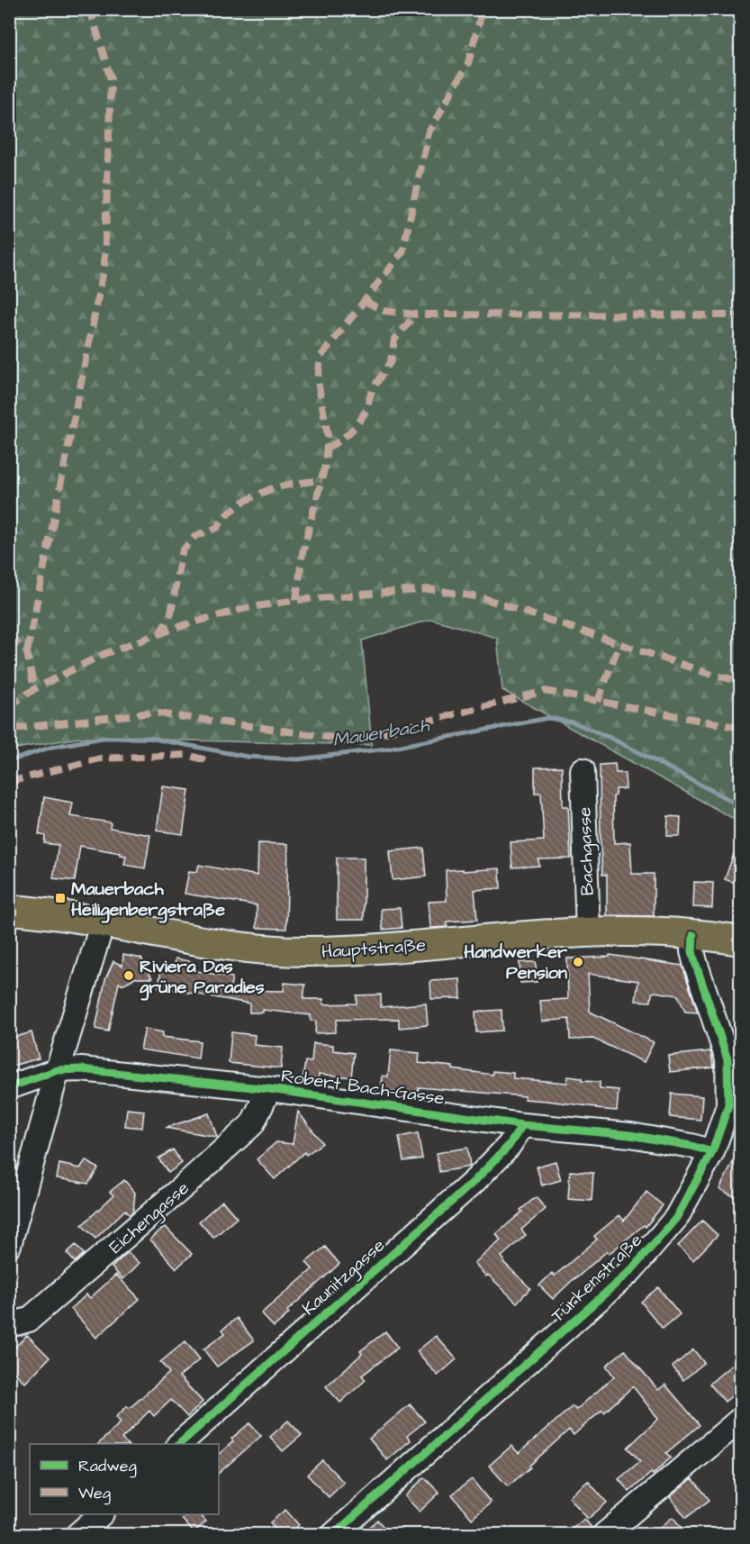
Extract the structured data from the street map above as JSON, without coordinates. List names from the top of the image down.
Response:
{
  "streets": {
    "main road": ["Hauptstraße"],
    "street": [
      "Bachgasse",
      "Robert Bach-Gasse",
      "Eichengasse",
      "Kaunitzgasse",
      "Türkenstraße"
    ]
  },
  "crossings": [
    ["Bachgasse", "Hauptstraße"],
    ["Hauptstraße", "Türkenstraße"],
    ["Robert Bach-Gasse", "Eichengasse"],
    ["Robert Bach-Gasse", "Kaunitzgasse"],
    ["Robert Bach-Gasse", "Türkenstraße"]
  ],
  "water": ["Mauerbach"],
  "places": {
    "transit": ["Mauerbach Heiligenbergstraße"],
    "other": ["Handwerker Pension", "Riviera Das grüne Paradies"]
  },
  "legend": ["Radweg", "Weg"]
}
